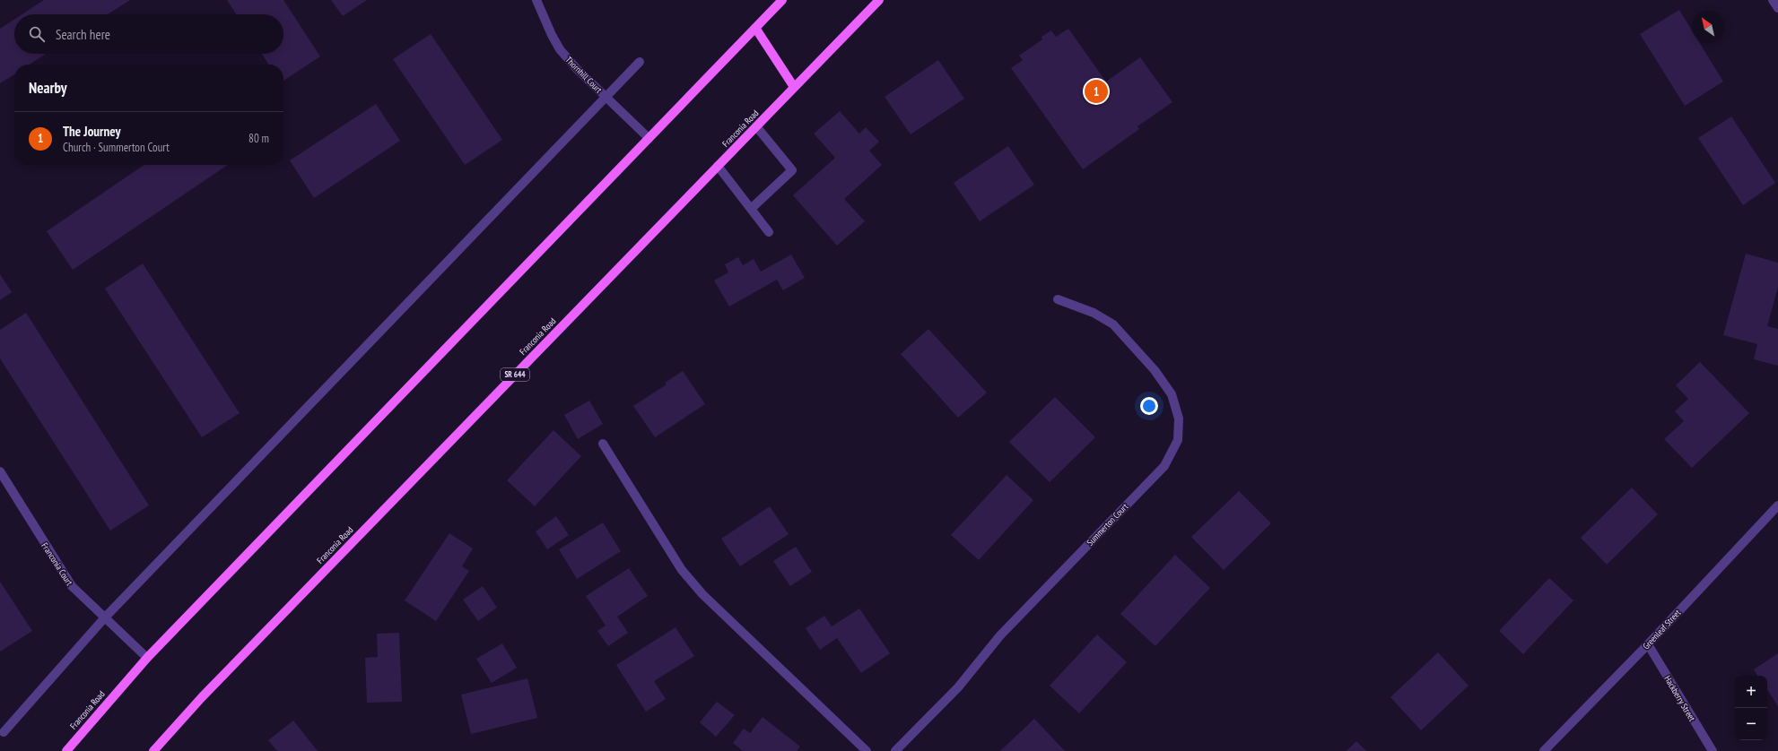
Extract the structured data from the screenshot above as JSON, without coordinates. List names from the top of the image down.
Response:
{
  "streets": {
    "main road": ["Franconia Road", "SR 644"],
    "street": [
      "Thornhill Court",
      "Summerton Court",
      "Franconia Court",
      "Greenleaf Street",
      "Hackberry Street"
    ]
  },
  "crossings": [
    ["Thornhill Court", "Franconia Road"],
    ["Franconia Road", "Franconia Court"],
    ["Greenleaf Street", "Hackberry Street"]
  ],
  "north": "top left",
  "page": {
    "search": "Search here",
    "heading": "Nearby",
    "pins": "1",
    "list": [
      {
        "mark": "1",
        "name": "The Journey",
        "note": "Church · Summerton Court",
        "value": "80 m"
      }
    ],
    "map_buttons": ["+", "−"]
  }
}
